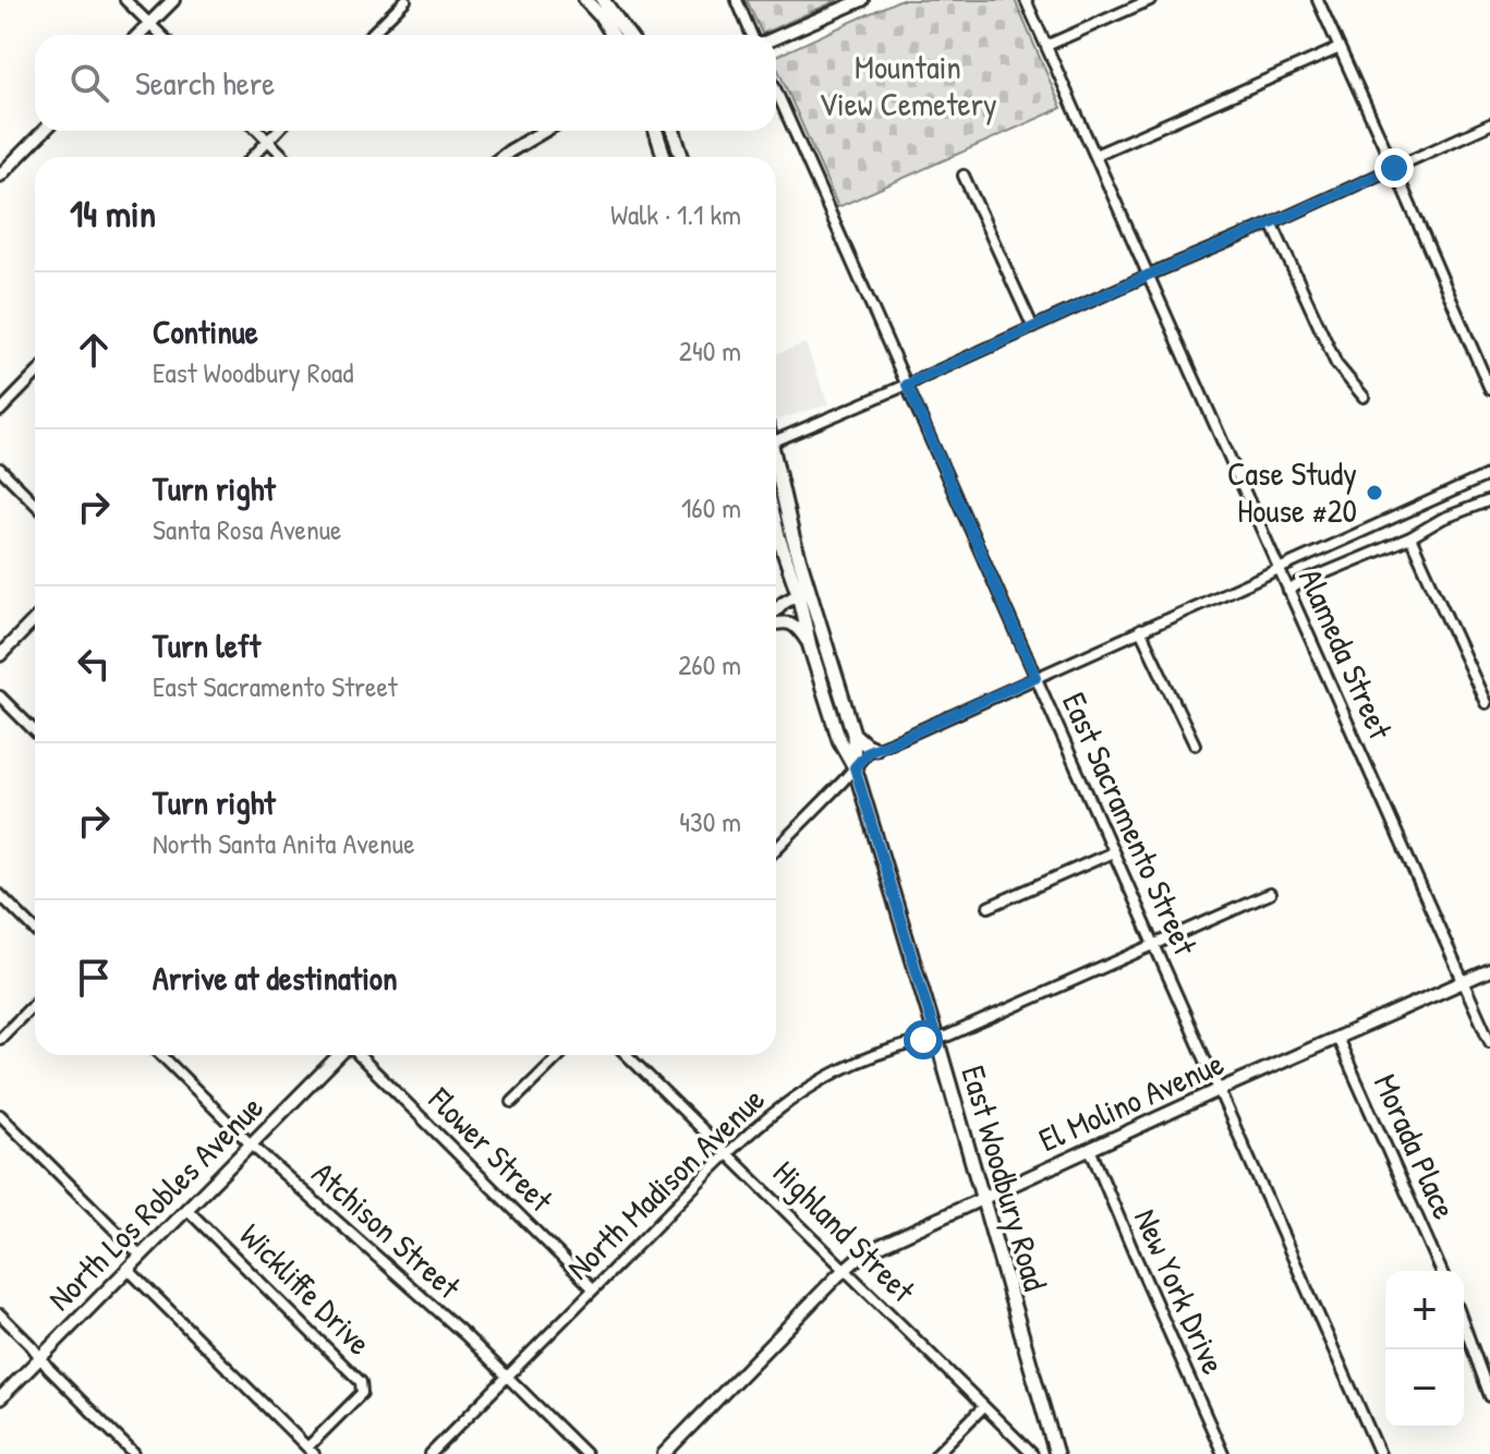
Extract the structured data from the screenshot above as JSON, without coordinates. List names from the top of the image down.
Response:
{
  "streets": {
    "main road": ["East Woodbury Road"],
    "street": [
      "Alameda Street",
      "East Sacramento Street",
      "El Molino Avenue",
      "Morada Place",
      "Flower Street",
      "North Madison Avenue",
      "North Los Robles Avenue",
      "Atchison Street",
      "Highland Street",
      "Wickliffe Drive",
      "New York Drive"
    ]
  },
  "crossings": [
    ["Alameda Street", "El Molino Avenue"],
    ["East Sacramento Street", "El Molino Avenue"],
    ["East Sacramento Street", "North Madison Avenue"],
    ["El Molino Avenue", "Morada Place"],
    ["El Molino Avenue", "East Woodbury Road"],
    ["El Molino Avenue", "Highland Street"],
    ["El Molino Avenue", "New York Drive"],
    ["Flower Street", "North Madison Avenue"],
    ["East Woodbury Road", "North Madison Avenue"],
    ["North Madison Avenue", "Atchison Street"],
    ["North Madison Avenue", "Highland Street"],
    ["North Los Robles Avenue", "Atchison Street"],
    ["North Los Robles Avenue", "Wickliffe Drive"]
  ],
  "parks": ["Mountain View Cemetery"],
  "places": ["Case Study House #20"],
  "page": {
    "search": "Search here",
    "heading": ["14 min", "Walk · 1.1 km"],
    "list": [
      ["Continue", "East Woodbury Road", "240 m"],
      ["Turn right", "Santa Rosa Avenue", "160 m"],
      ["Turn left", "East Sacramento Street", "260 m"],
      ["Turn right", "North Santa Anita Avenue", "430 m"],
      "Arrive at destination"
    ],
    "map_buttons": ["+", "−"]
  }
}
